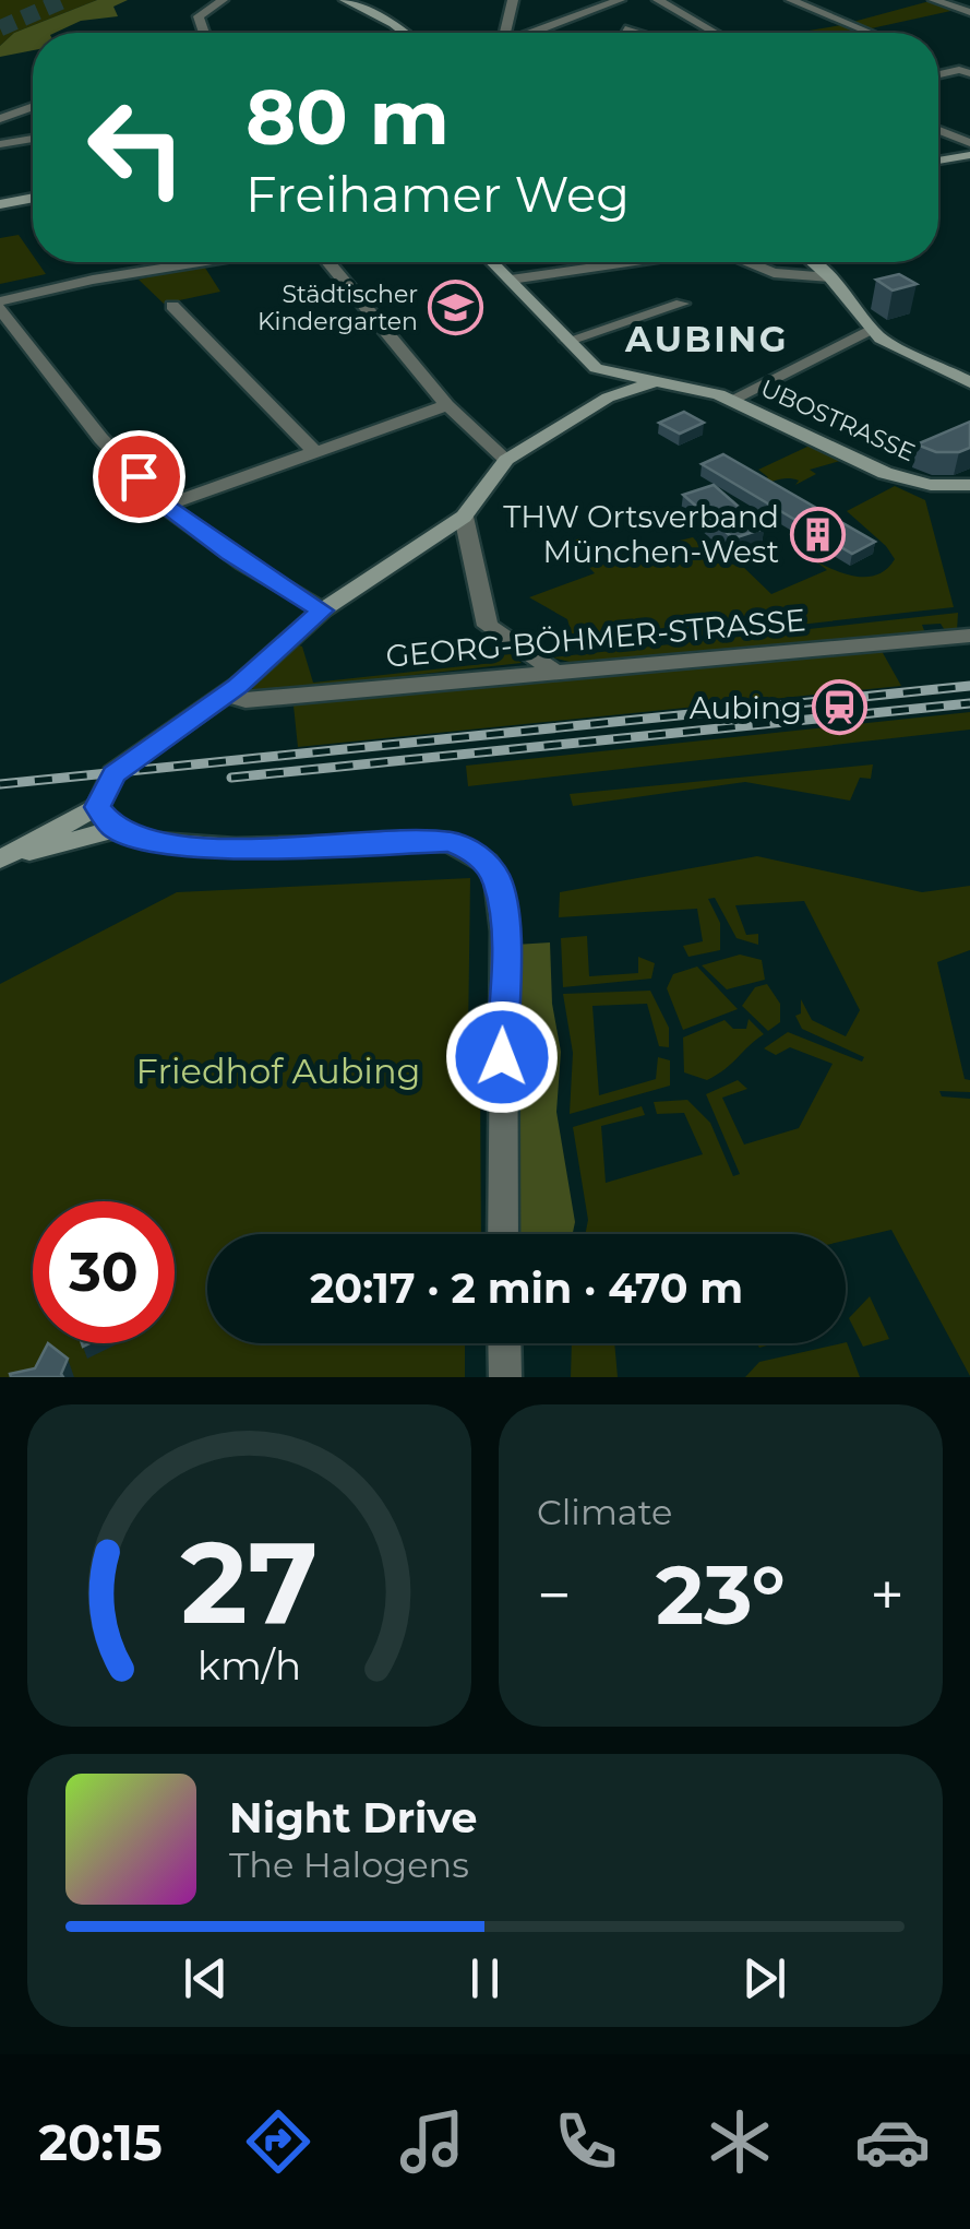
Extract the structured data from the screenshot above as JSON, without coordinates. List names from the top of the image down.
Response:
{
  "streets": {
    "street": ["UBOSTRASSE", "GEORG-BÖHMER-STRASSE"]
  },
  "districts": ["AUBING"],
  "parks": ["Friedhof Aubing"],
  "places": {
    "school or university": ["Städtischer Kindergarten"],
    "building": ["THW Ortsverband München-West"],
    "station": ["Aubing"]
  },
  "page": {
    "turn": ["80 m", "Freihamer Weg"],
    "limit": "30",
    "trip": "20:17 · 2 min · 470 m",
    "tile": "Climate",
    "heat": ["−", "23°", "+"],
    "song": ["Night Drive", "The Halogens"],
    "tabs": "20:15",
    "gauge": ["27", "km/h"]
  }
}
